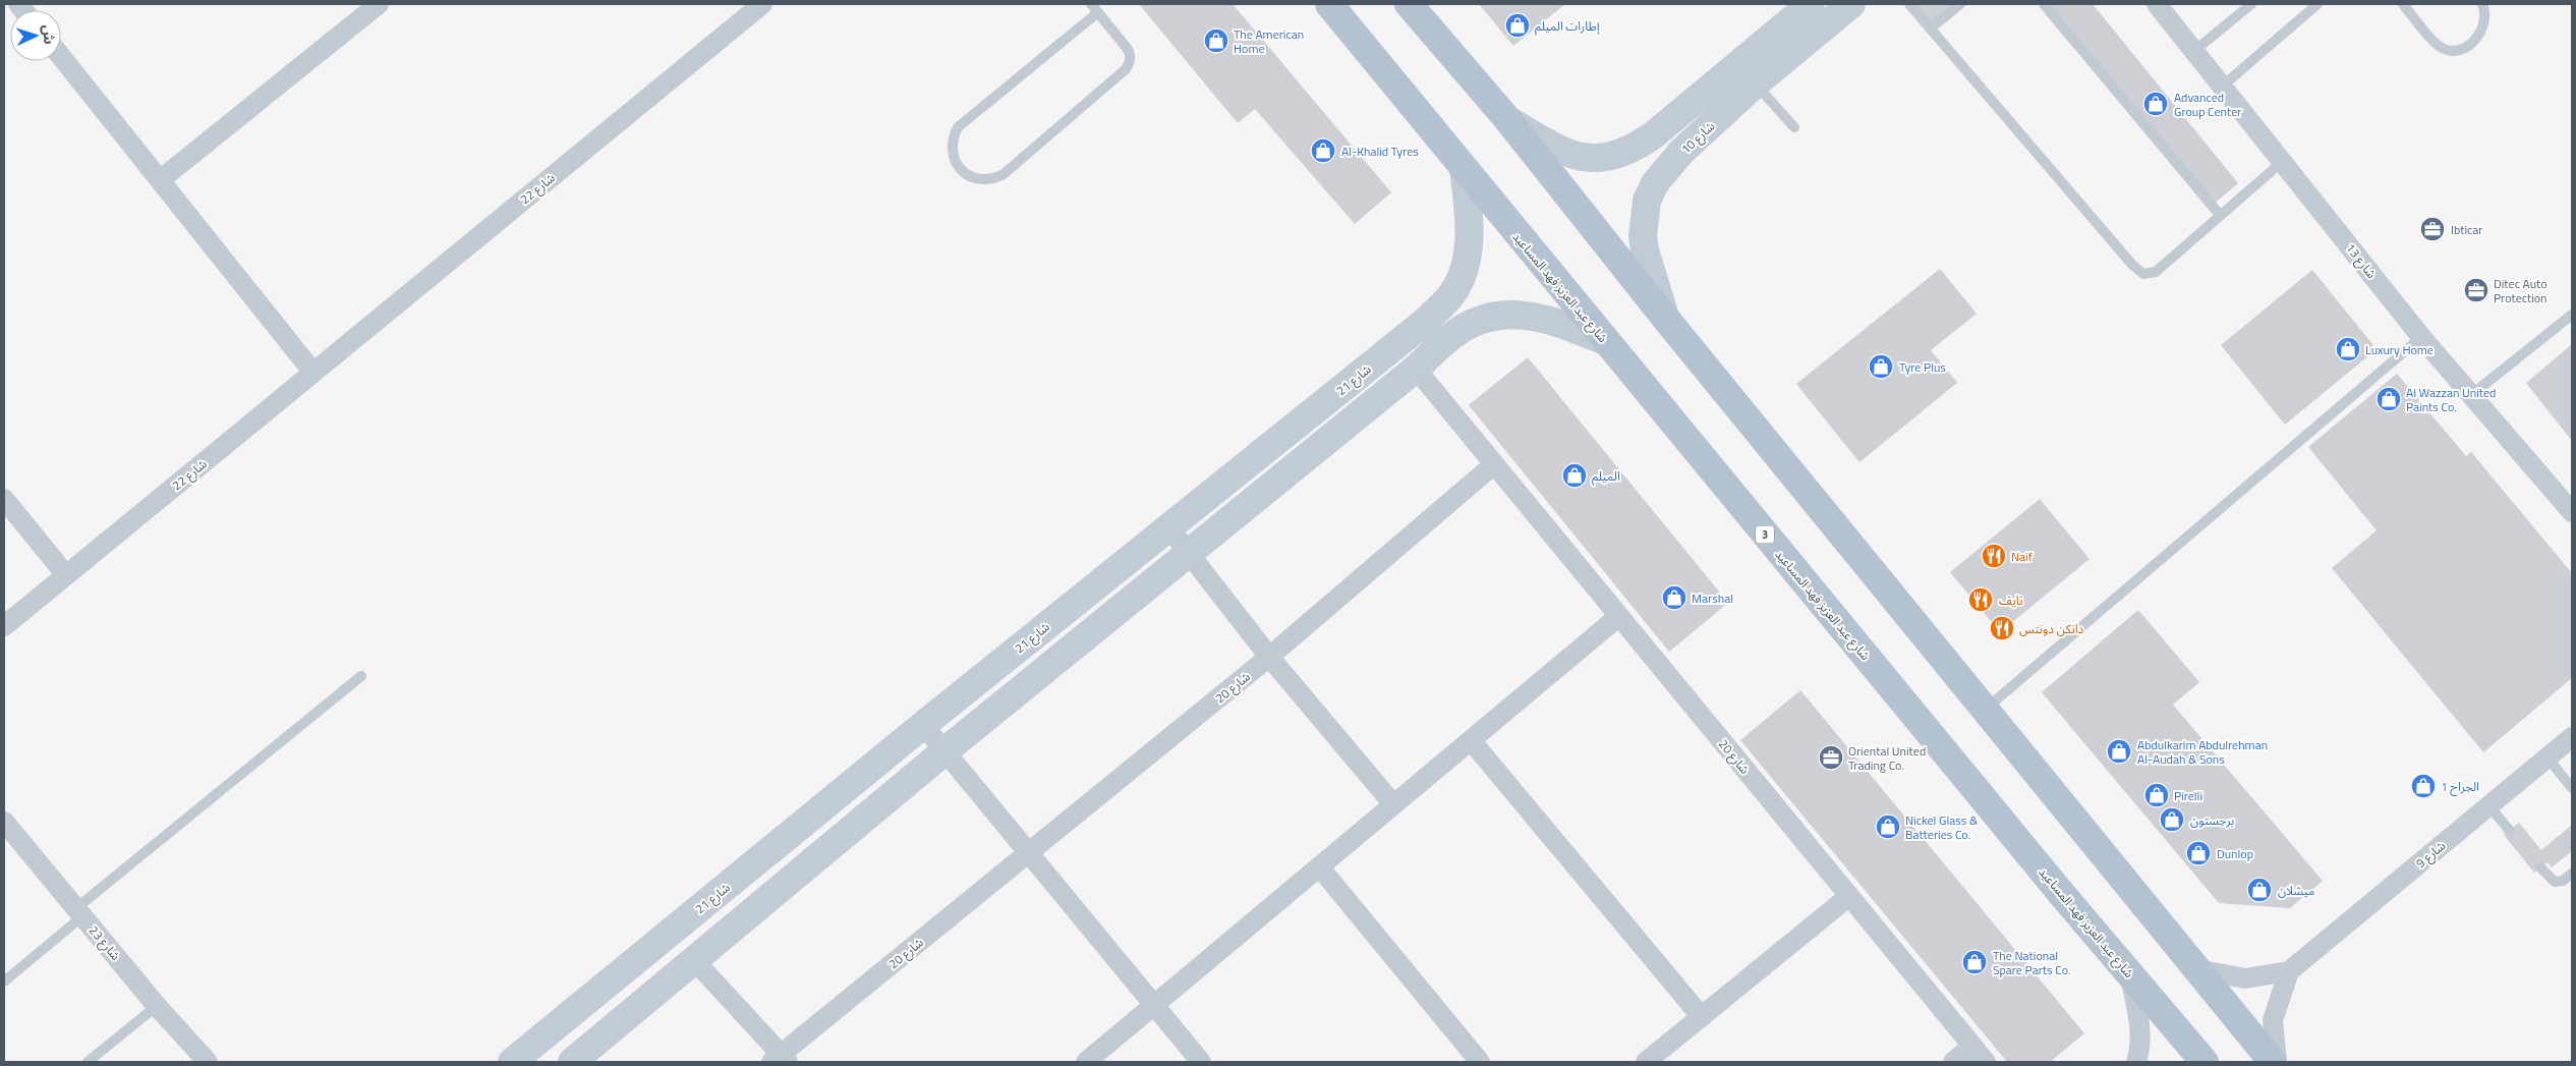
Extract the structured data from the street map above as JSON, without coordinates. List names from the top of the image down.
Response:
{
  "streets": {
    "main road": ["شارع عبد العزيز فهد المساعيد", "3"],
    "street": [
      "شارع 10",
      "شارع 22",
      "شارع 13",
      "شارع 21",
      "شارع 20",
      "شارع 9",
      "شارع 23"
    ]
  },
  "crossings": [
    ["شارع عبد العزيز فهد المساعيد", "شارع 21"]
  ],
  "places": {
    "shop": [
      "إطارات الميلم",
      "The American Home",
      "Advanced Group Center",
      "Al-Khalid Tyres",
      "Luxury Home",
      "Tyre Plus",
      "Al Wazzan United Paints Co.",
      "الميلم",
      "Marshal",
      "Abdulkarim Abdulrehman Al-Audah & Sons",
      "الجراح 1",
      "Pirelli",
      "برجستون",
      "Nickel Glass & Batteries Co.",
      "Dunlop",
      "ميشلان",
      "The National Spare Parts Co."
    ],
    "office": ["Ibticar", "Ditec Auto Protection", "Oriental United Trading Co."],
    "restaurant": ["Naif", "نايف", "دانكن دونتس"]
  },
  "north": "right"
}
